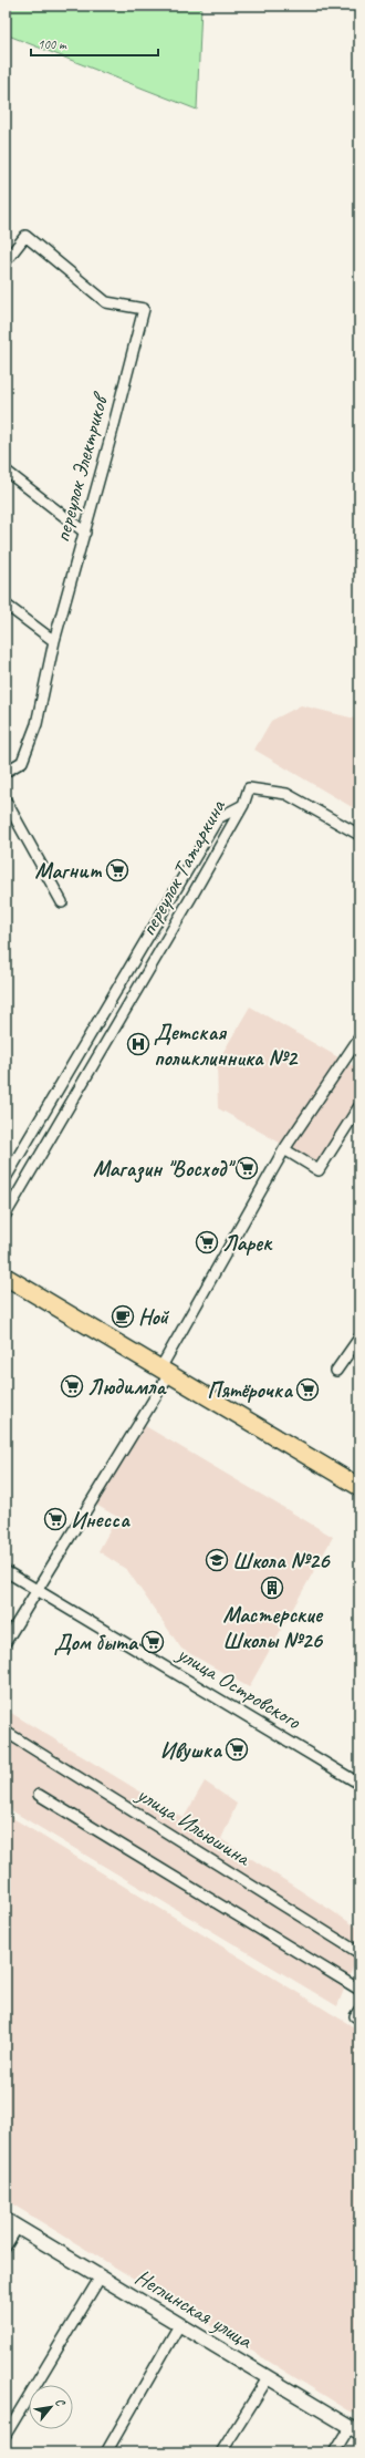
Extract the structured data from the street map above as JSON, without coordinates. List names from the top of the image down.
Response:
{
  "streets": {
    "street": [
      "переулок Электриков",
      "переулок Татаркина",
      "улица Островского",
      "улица Ильюшина",
      "Неглинская улица"
    ]
  },
  "places": {
    "supermarket": [
      "Магнит",
      "Магазин \"Восход\"",
      "Ларек",
      "Людимла",
      "Пятёрочка",
      "Инесса",
      "Дом быта",
      "Ивушка"
    ],
    "hospital": ["Детская поликлинника №2"],
    "cafe": ["Ной"],
    "school or university": ["Школа №26"],
    "building": ["Мастерские Школы №26"]
  },
  "scale_bar": "100 m",
  "north": "top right"
}
